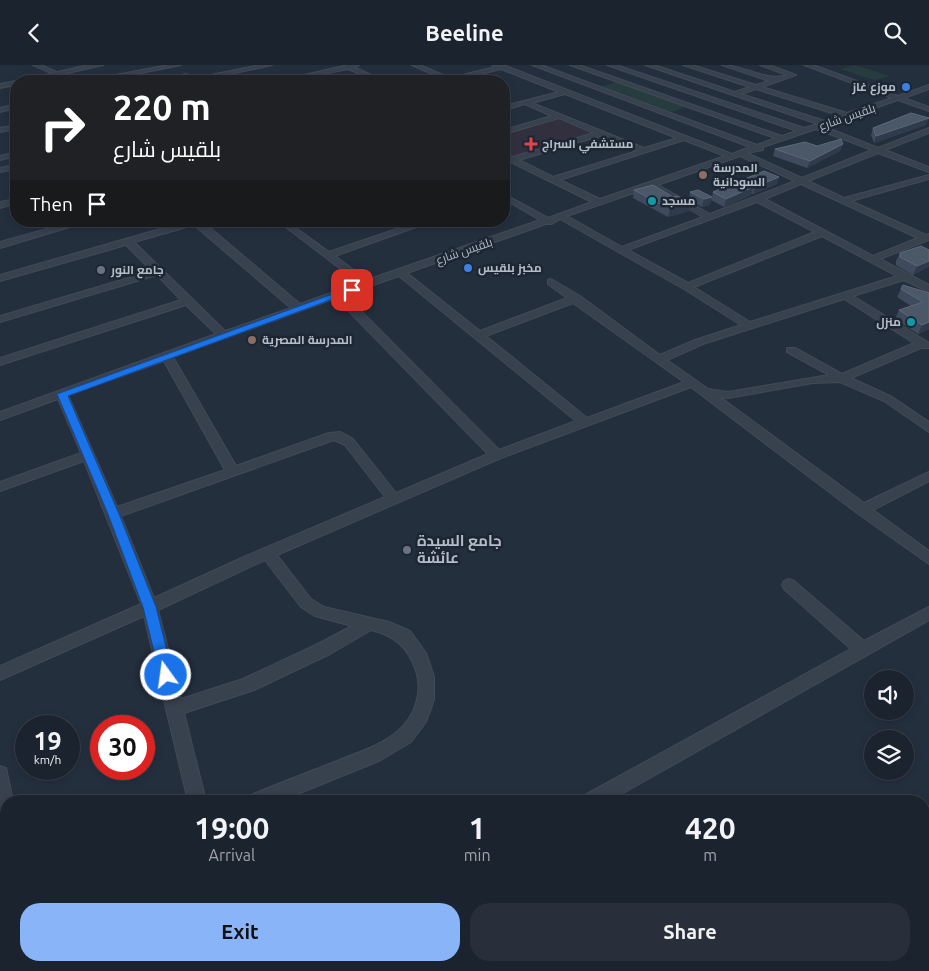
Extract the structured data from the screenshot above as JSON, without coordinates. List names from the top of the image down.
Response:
{
  "streets": {
    "street": ["بلقيس شارع"]
  },
  "places": {
    "other": [
      "موزع غاز",
      "المدرسة السودانية",
      "مسجد",
      "مخبز بلقيس",
      "جامع النور",
      "منزل",
      "المدرسة المصرية",
      "جامع السيدة عائشة"
    ],
    "health": ["مستشفي السراج"]
  },
  "page": {
    "header": "Beeline",
    "turn": ["220 m", "بلقيس شارع"],
    "then": "Then",
    "speed": "19 km/h",
    "limit": "30",
    "eta": [
      "19:00",
      "Arrival",
      "1",
      "min",
      "420",
      "m"
    ],
    "buttons": ["Exit", "Share"]
  }
}
